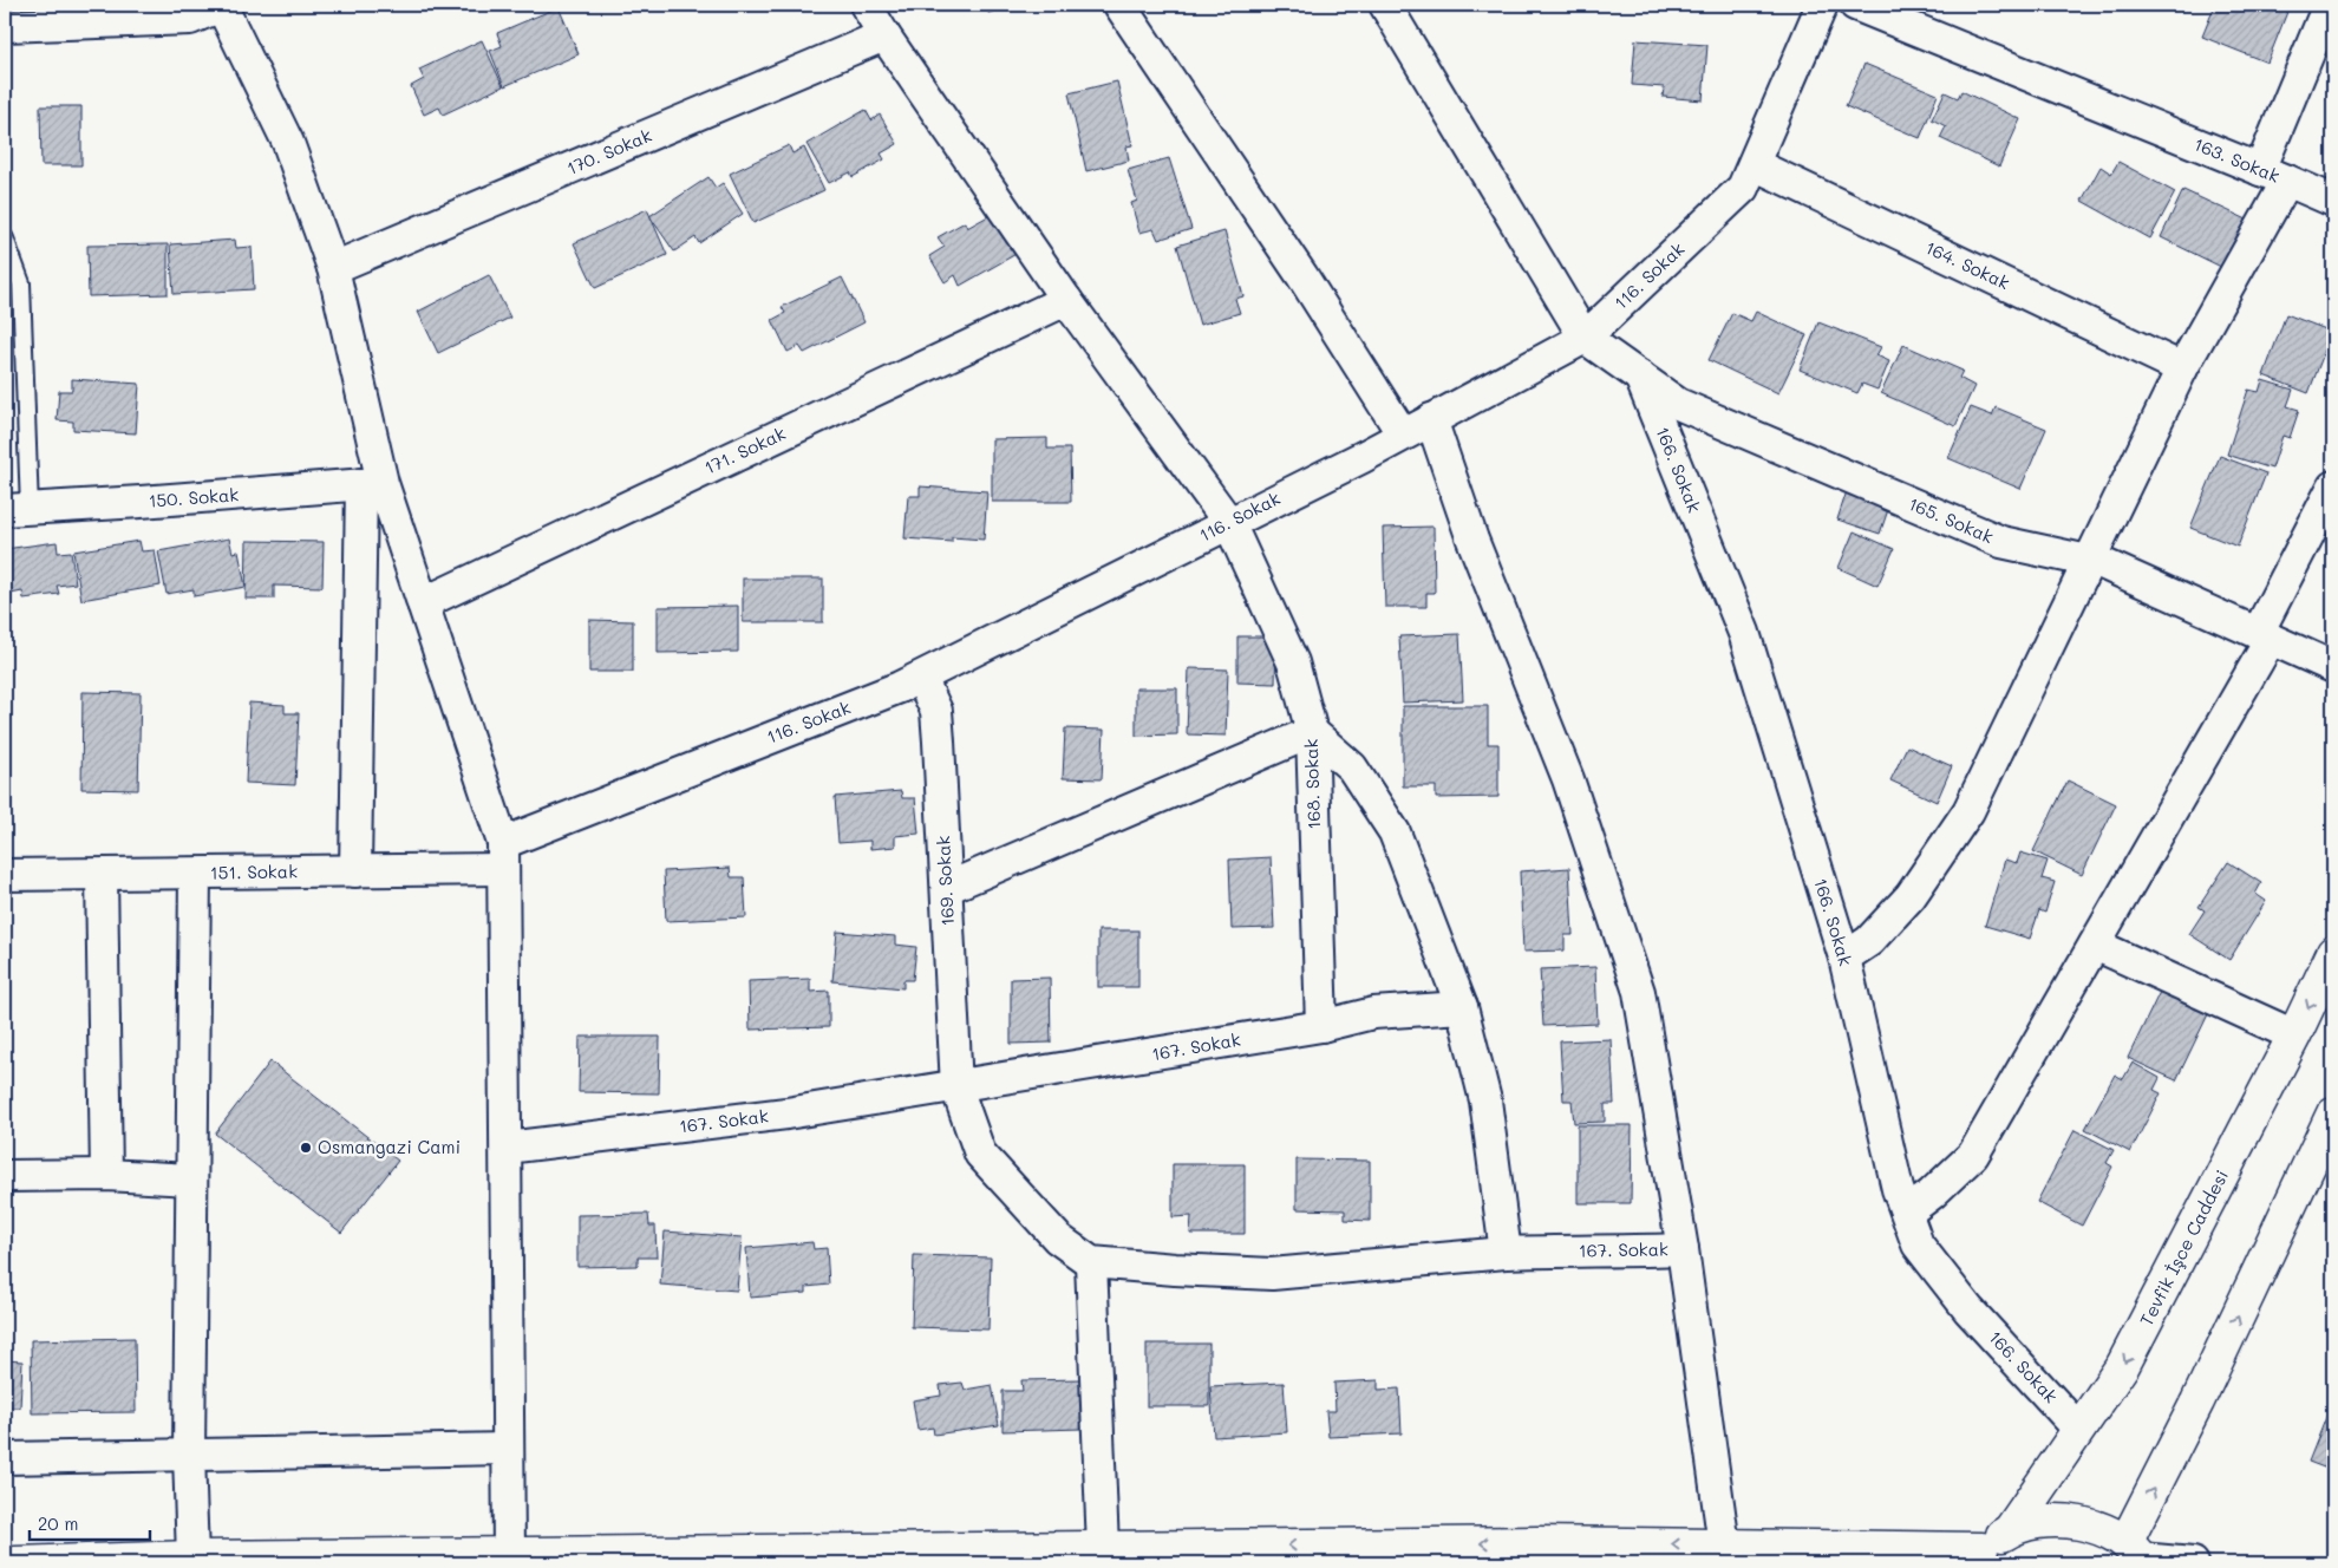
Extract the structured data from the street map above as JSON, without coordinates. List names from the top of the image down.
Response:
{
  "streets": {
    "street": [
      "170. Sokak",
      "163. Sokak",
      "164. Sokak",
      "116. Sokak",
      "171. Sokak",
      "166. Sokak",
      "150. Sokak",
      "165. Sokak",
      "168. Sokak",
      "151. Sokak",
      "169. Sokak",
      "167. Sokak",
      "Tevfik İşce Caddesi"
    ]
  },
  "crossings": [
    ["170. Sokak", "168. Sokak"],
    ["163. Sokak", "164. Sokak"],
    ["163. Sokak", "166. Sokak"],
    ["163. Sokak", "165. Sokak"],
    ["164. Sokak", "116. Sokak"],
    ["116. Sokak", "165. Sokak"],
    ["116. Sokak", "168. Sokak"],
    ["116. Sokak", "151. Sokak"],
    ["116. Sokak", "169. Sokak"],
    ["171. Sokak", "168. Sokak"],
    ["166. Sokak", "165. Sokak"],
    ["166. Sokak", "Tevfik İşce Caddesi"],
    ["168. Sokak", "167. Sokak"],
    ["169. Sokak", "167. Sokak"]
  ],
  "places": ["Osmangazi Cami"],
  "scale_bar": "20 m"
}
